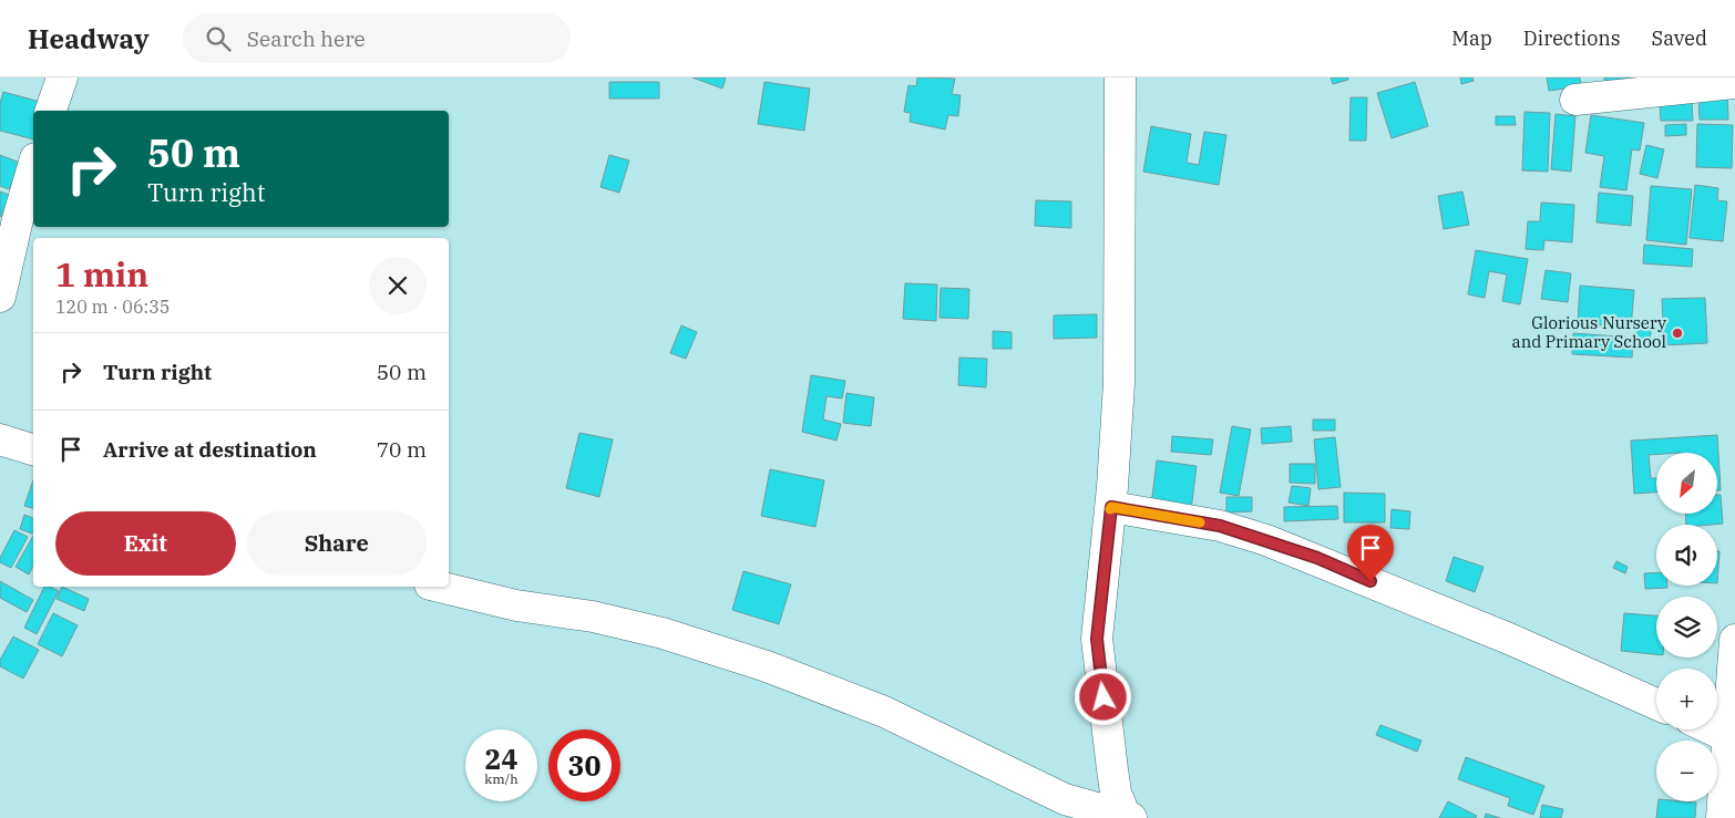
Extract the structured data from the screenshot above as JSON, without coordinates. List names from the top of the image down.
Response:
{
  "places": ["Glorious Nursery and Primary School"],
  "north": "bottom left",
  "page": {
    "header": "Headway",
    "search": "Search here",
    "nav": ["Map", "Directions", "Saved"],
    "turn": ["50 m", "Turn right"],
    "heading": ["1 min", "120 m · 06:35"],
    "list": [
      {
        "name": "Turn right",
        "value": "50 m"
      },
      {
        "name": "Arrive at destination",
        "value": "70 m"
      }
    ],
    "map_buttons": ["+", "−"],
    "buttons": ["Exit", "Share"],
    "speed": "24 km/h",
    "limit": "30"
  }
}
